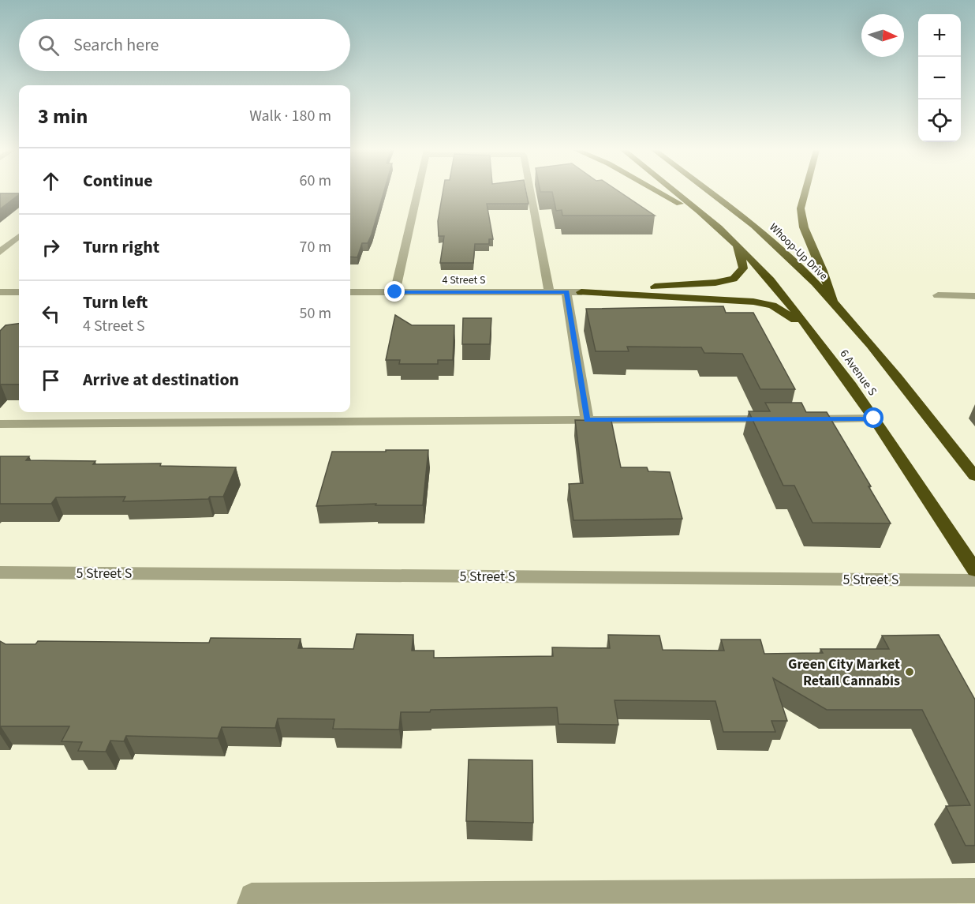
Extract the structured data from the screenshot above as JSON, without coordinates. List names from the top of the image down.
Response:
{
  "streets": {
    "highway": ["Whoop-Up Drive", "6 Avenue S"],
    "street": ["4 Street S", "5 Street S"]
  },
  "places": ["Green City Market Retail Cannabis"],
  "north": "right",
  "page": {
    "map_buttons": ["+", "−"],
    "search": "Search here",
    "heading": ["3 min", "Walk · 180 m"],
    "list": [
      ["Continue", "60 m"],
      ["Turn right", "70 m"],
      ["Turn left", "4 Street S", "50 m"],
      "Arrive at destination"
    ]
  }
}
